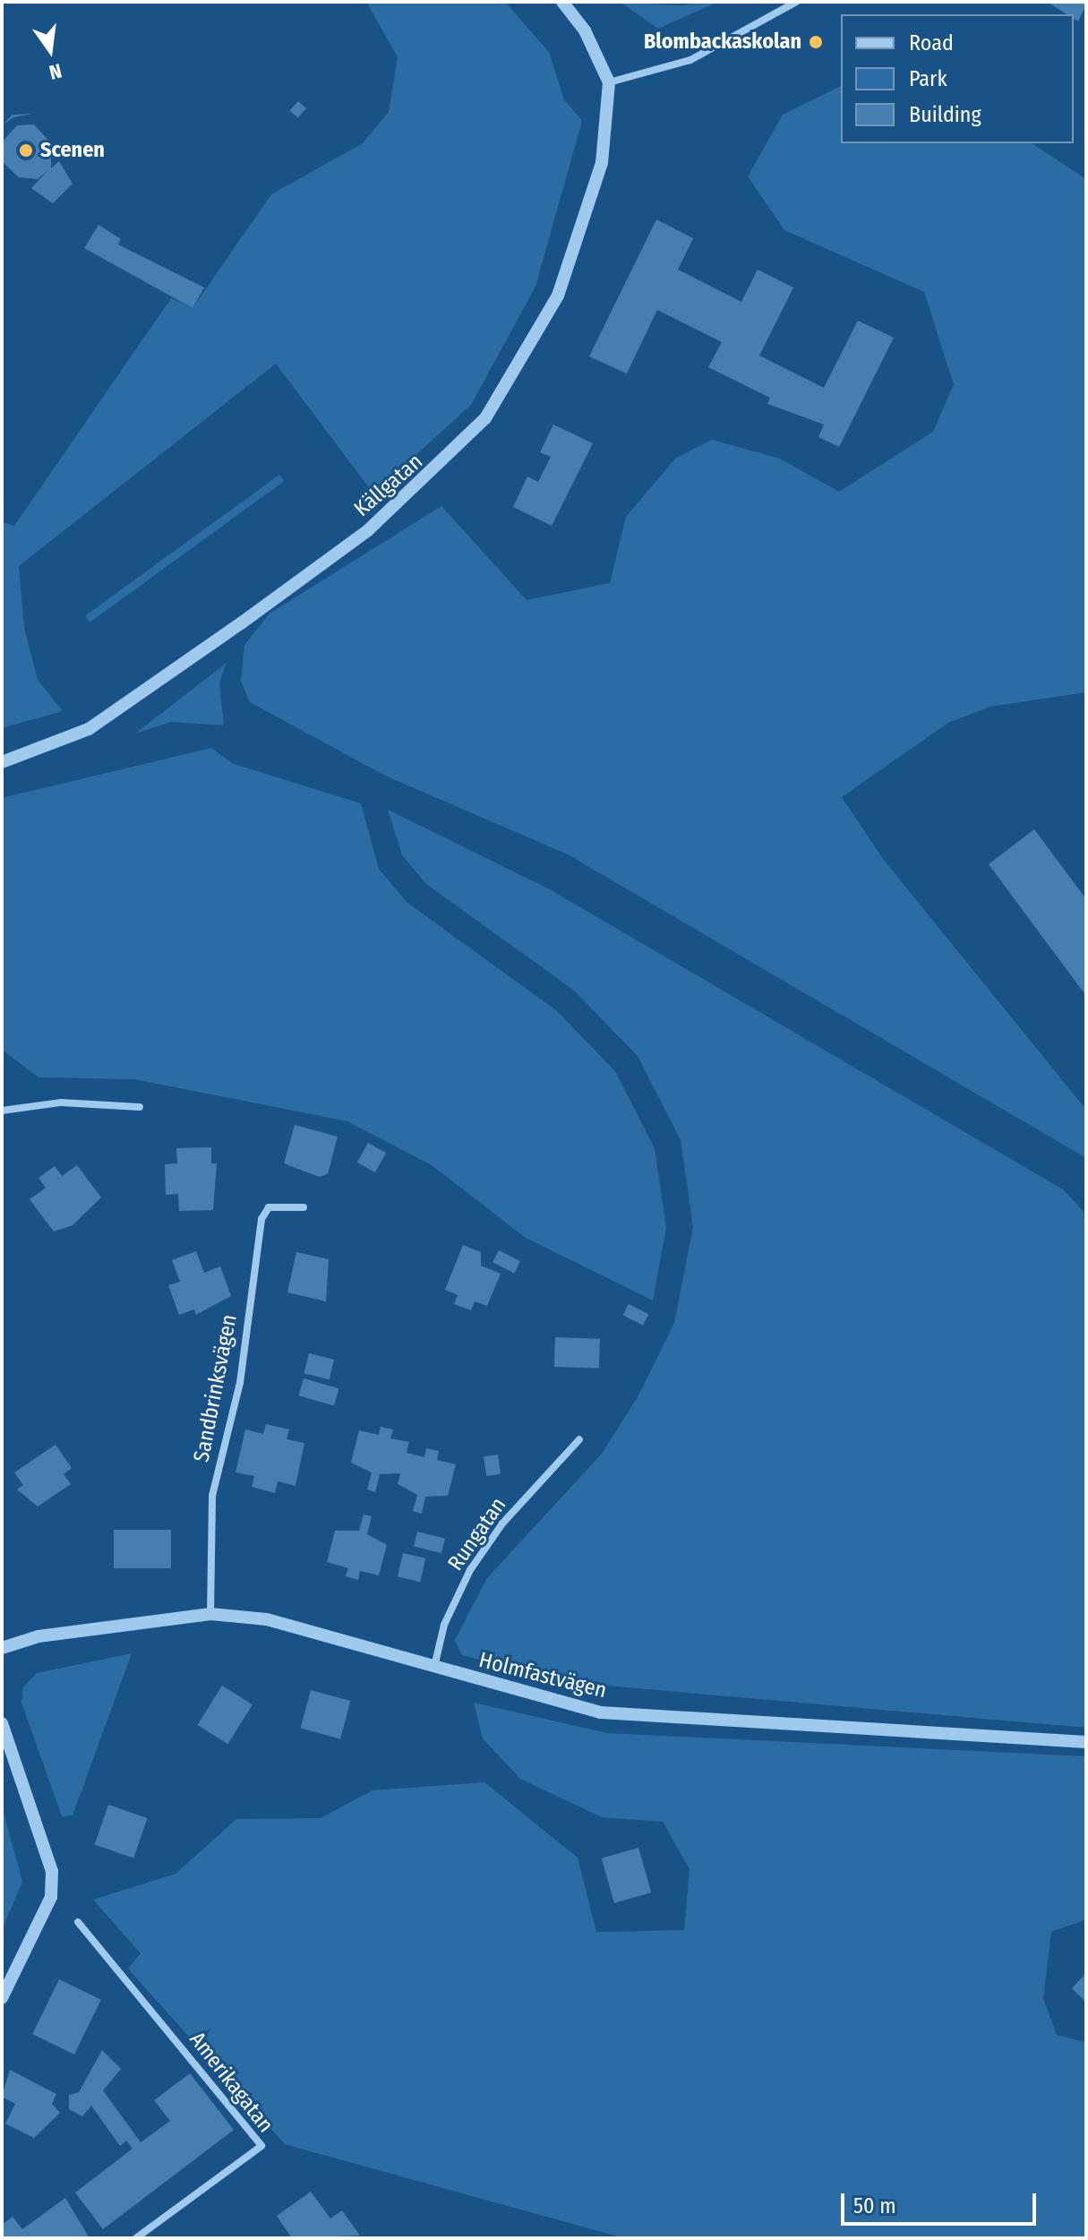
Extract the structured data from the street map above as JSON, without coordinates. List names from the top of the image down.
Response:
{
  "streets": {
    "street": [
      "Källgatan",
      "Sandbrinksvägen",
      "Rungatan",
      "Holmfastvägen",
      "Amerikagatan"
    ]
  },
  "crossings": [
    ["Sandbrinksvägen", "Holmfastvägen"],
    ["Rungatan", "Holmfastvägen"]
  ],
  "places": ["Blombackaskolan", "Scenen"],
  "legend": ["Road", "Park", "Building"],
  "scale_bar": "50 m",
  "north": "bottom"
}
